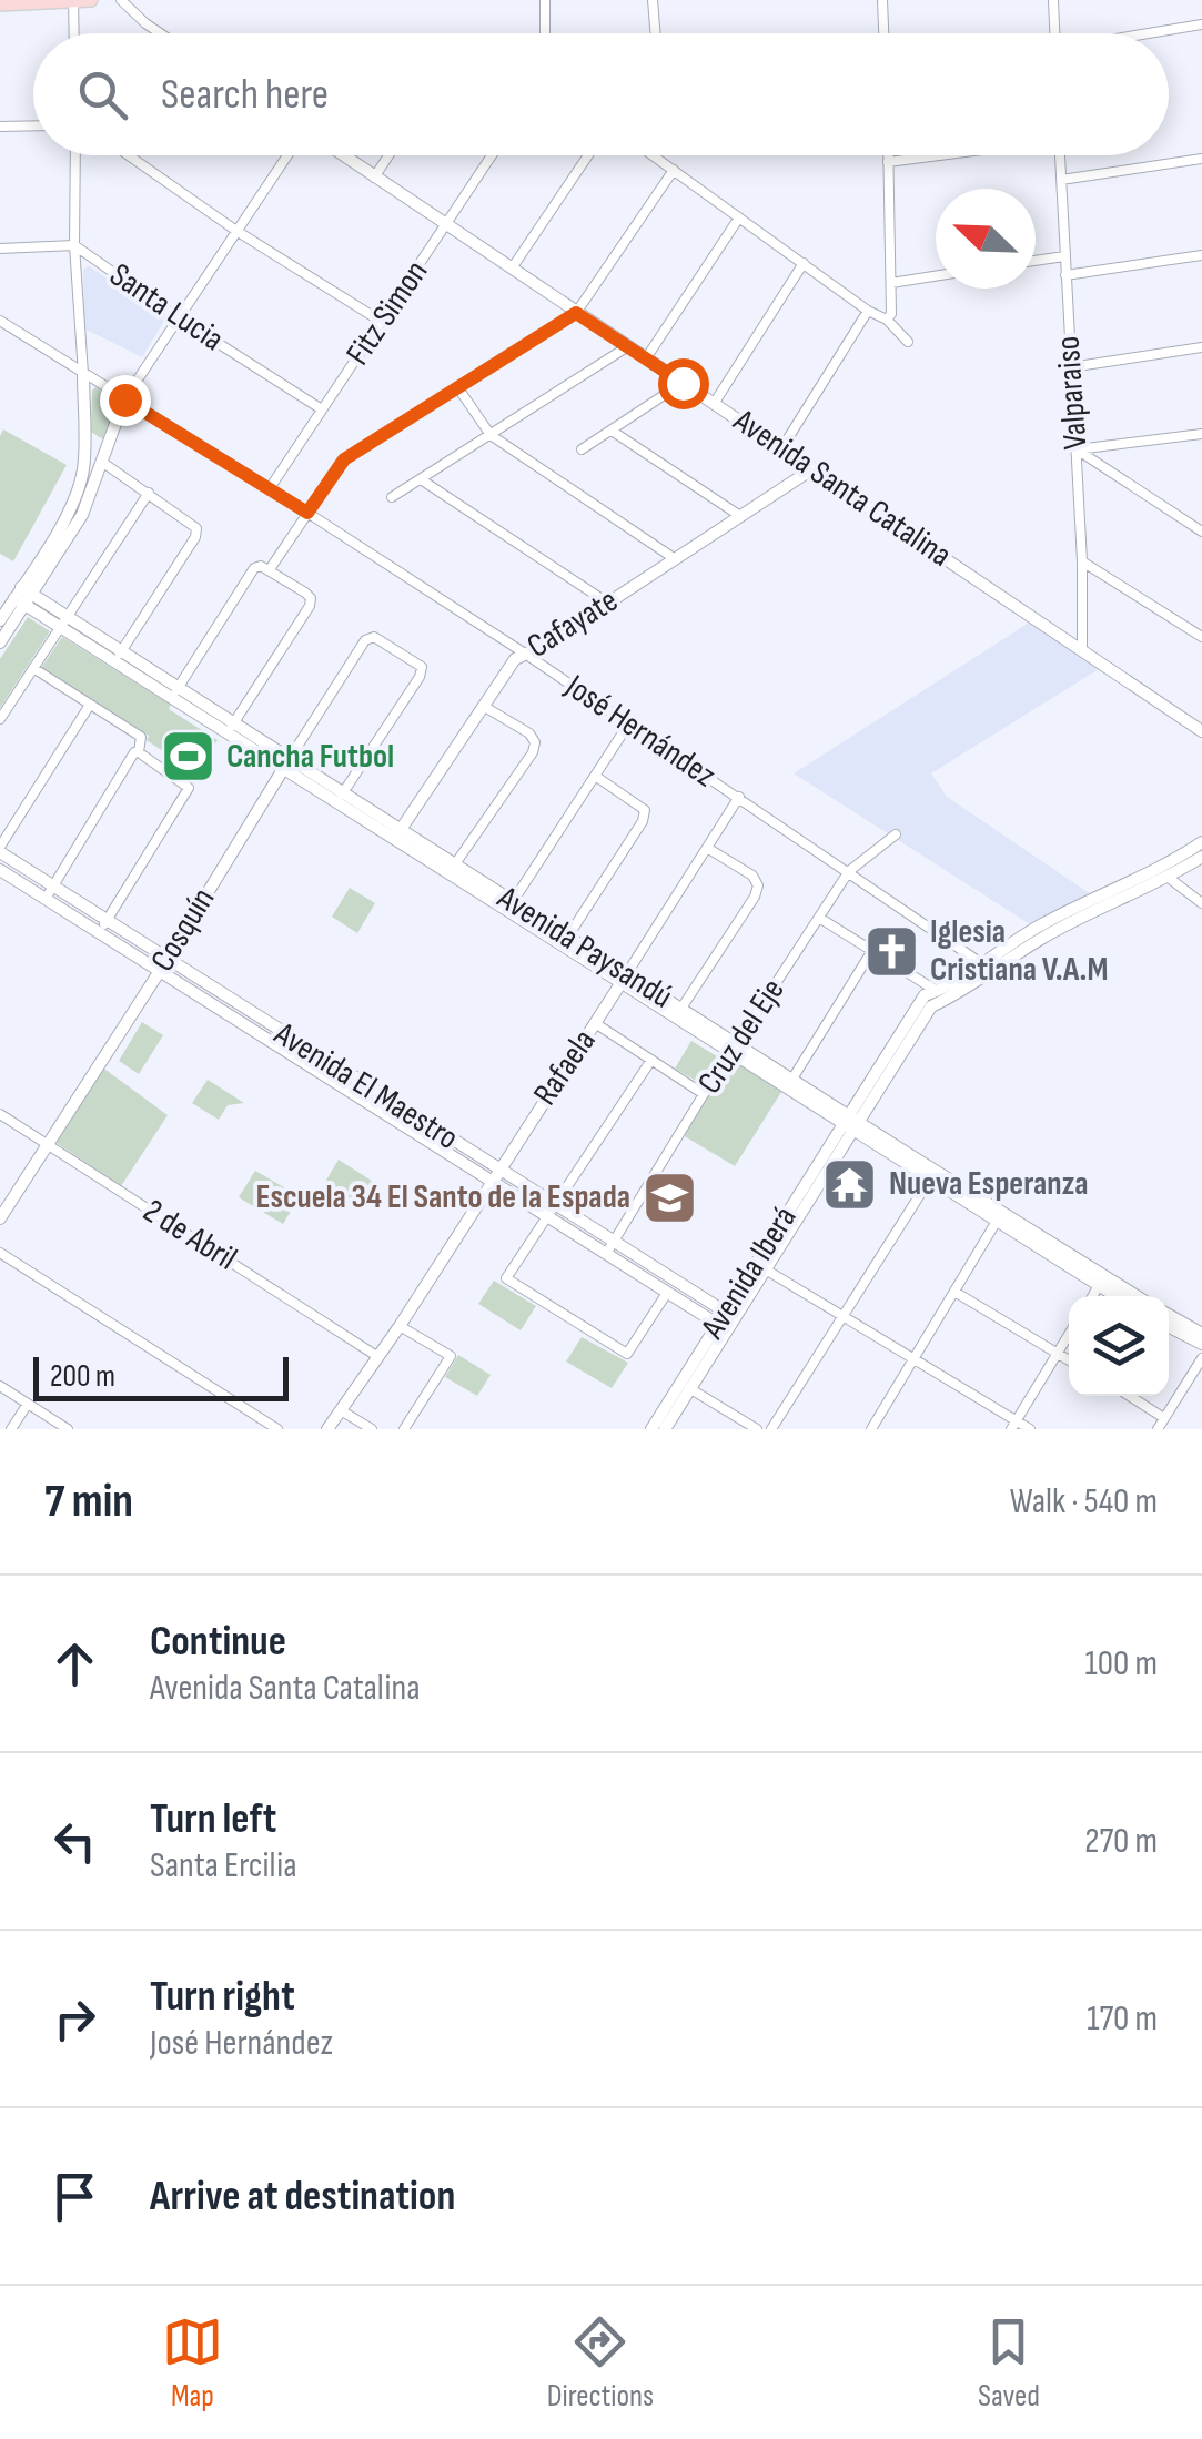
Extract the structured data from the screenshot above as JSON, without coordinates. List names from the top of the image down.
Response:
{
  "streets": {
    "main road": [
      "Avenida Santa Catalina",
      "Cafayate",
      "Cosquín",
      "Avenida Paysandú",
      "Rafaela",
      "Avenida El Maestro",
      "Avenida Iberá"
    ],
    "street": [
      "Santa Lucia",
      "Fitz Simon",
      "Valparaiso",
      "José Hernández",
      "Cruz del Eje",
      "2 de Abril"
    ]
  },
  "crossings": [
    ["Santa Lucia", "Fitz Simon"],
    ["Fitz Simon", "Avenida Santa Catalina"],
    ["Fitz Simon", "José Hernández"],
    ["Valparaiso", "Avenida Santa Catalina"],
    ["Avenida Santa Catalina", "Cafayate"],
    ["Cafayate", "José Hernández"],
    ["Cafayate", "Avenida Paysandú"],
    ["José Hernández", "Cruz del Eje"],
    ["José Hernández", "Rafaela"],
    ["Cosquín", "Avenida Paysandú"],
    ["Cosquín", "Avenida El Maestro"],
    ["Cosquín", "2 de Abril"],
    ["Avenida Paysandú", "Cruz del Eje"],
    ["Avenida Paysandú", "Rafaela"],
    ["Avenida Paysandú", "Avenida Iberá"],
    ["Cruz del Eje", "Avenida El Maestro"],
    ["Rafaela", "Avenida El Maestro"],
    ["Rafaela", "2 de Abril"],
    ["Avenida El Maestro", "Avenida Iberá"]
  ],
  "places": {
    "sports": ["Cancha Futbol"],
    "church": ["Iglesia Cristiana V.A.M"],
    "temple": ["Nueva Esperanza"],
    "school or university": ["Escuela 34 El Santo de la Espada"]
  },
  "scale_bar": "200 m",
  "north": "top left",
  "page": {
    "search": "Search here",
    "scale": "200 m",
    "heading": ["7 min", "Walk · 540 m"],
    "list": [
      ["Continue", "Avenida Santa Catalina", "100 m"],
      ["Turn left", "Santa Ercilia", "270 m"],
      ["Turn right", "José Hernández", "170 m"],
      "Arrive at destination"
    ],
    "nav": ["Map", "Directions", "Saved"]
  }
}
